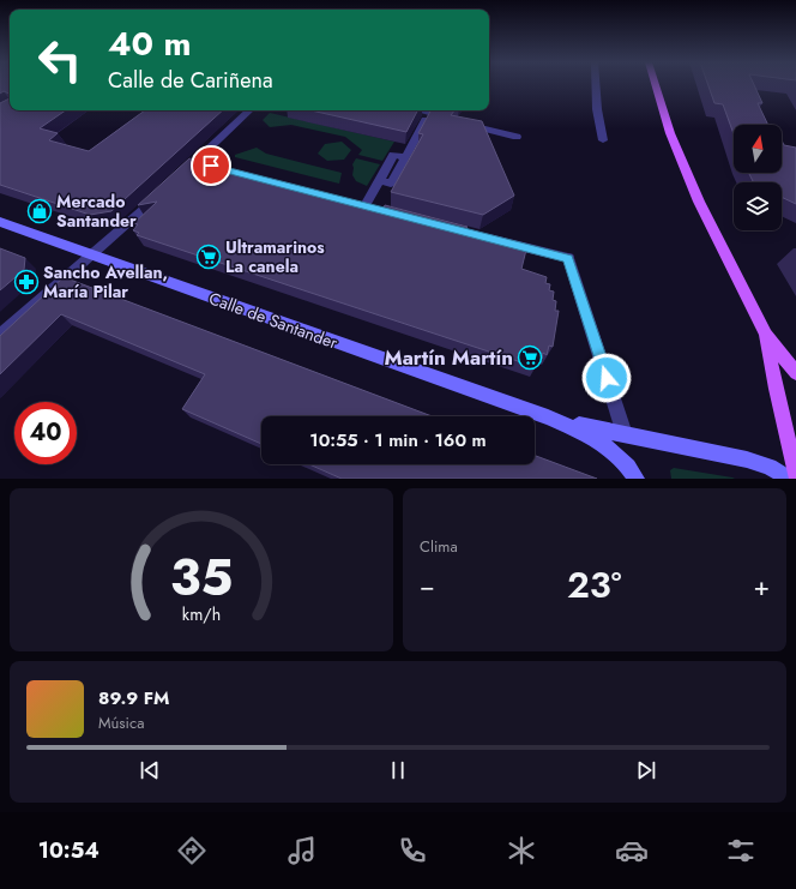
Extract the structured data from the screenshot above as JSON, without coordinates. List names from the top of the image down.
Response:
{
  "streets": {
    "main road": ["Calle de Santander"]
  },
  "places": {
    "shop": ["Mercado Santander"],
    "supermarket": ["Ultramarinos La canela", "Martín Martín"],
    "pharmacy": ["Sancho Avellan, María Pilar"]
  },
  "north": "top",
  "page": {
    "turn": ["40 m", "Calle de Cariñena"],
    "limit": "40",
    "trip": "10:55 · 1 min · 160 m",
    "tile": "Clima",
    "heat": ["−", "23°", "+"],
    "song": ["89.9 FM", "Música"],
    "tabs": "10:54",
    "gauge": ["35", "km/h"]
  }
}
